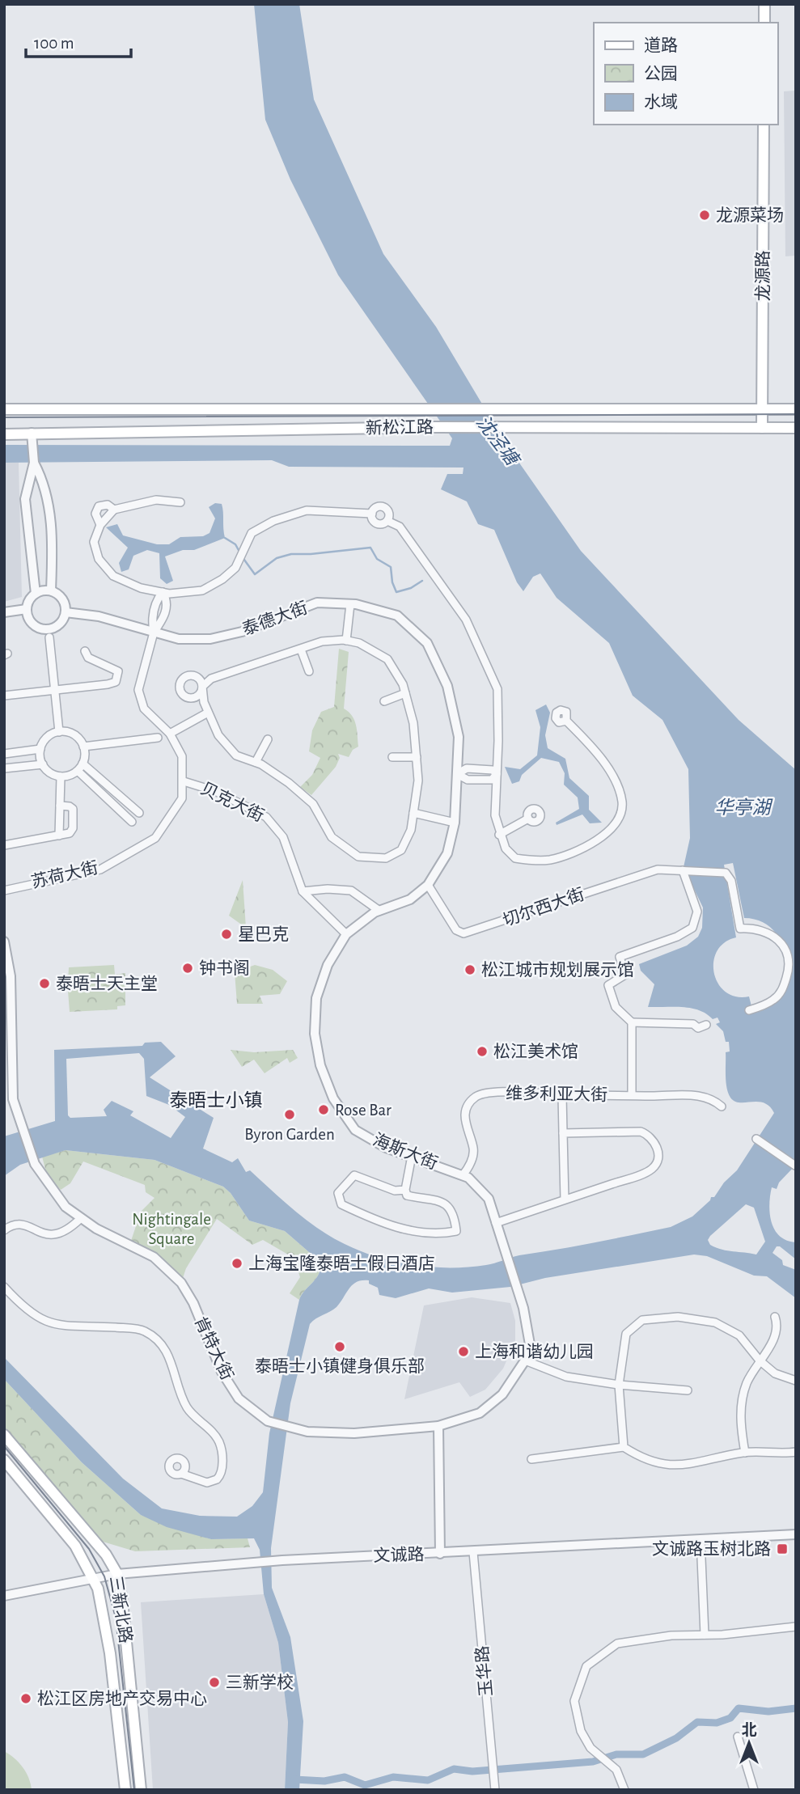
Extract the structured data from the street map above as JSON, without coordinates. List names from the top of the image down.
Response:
{
  "streets": {
    "main road": ["龙源路", "新松江路", "三新北路"],
    "street": [
      "泰德大街",
      "贝克大街",
      "苏荷大街",
      "切尔西大街",
      "维多利亚大街",
      "海斯大街",
      "肯特大街",
      "文诚路",
      "玉华路"
    ]
  },
  "crossings": [
    ["龙源路", "新松江路"],
    ["泰德大街", "切尔西大街"],
    ["泰德大街", "海斯大街"],
    ["贝克大街", "苏荷大街"],
    ["贝克大街", "海斯大街"],
    ["切尔西大街", "海斯大街"],
    ["维多利亚大街", "海斯大街"],
    ["海斯大街", "肯特大街"],
    ["文诚路", "三新北路"],
    ["文诚路", "玉华路"]
  ],
  "districts": ["泰晤士小镇"],
  "water": ["沈泾塘", "华亭湖"],
  "parks": ["Nightingale Square"],
  "places": {
    "other": [
      "龙源菜场",
      "星巴克",
      "钟书阁",
      "松江城市规划展示馆",
      "泰晤士天主堂",
      "松江美术馆",
      "Rose Bar",
      "Byron Garden",
      "上海宝隆泰晤士假日酒店",
      "泰晤士小镇健身俱乐部",
      "上海和谐幼儿园",
      "三新学校",
      "松江区房地产交易中心"
    ],
    "transit": ["文诚路玉树北路"]
  },
  "legend": ["道路", "公园", "水域"],
  "scale_bar": "100 m",
  "north": "top"
}
